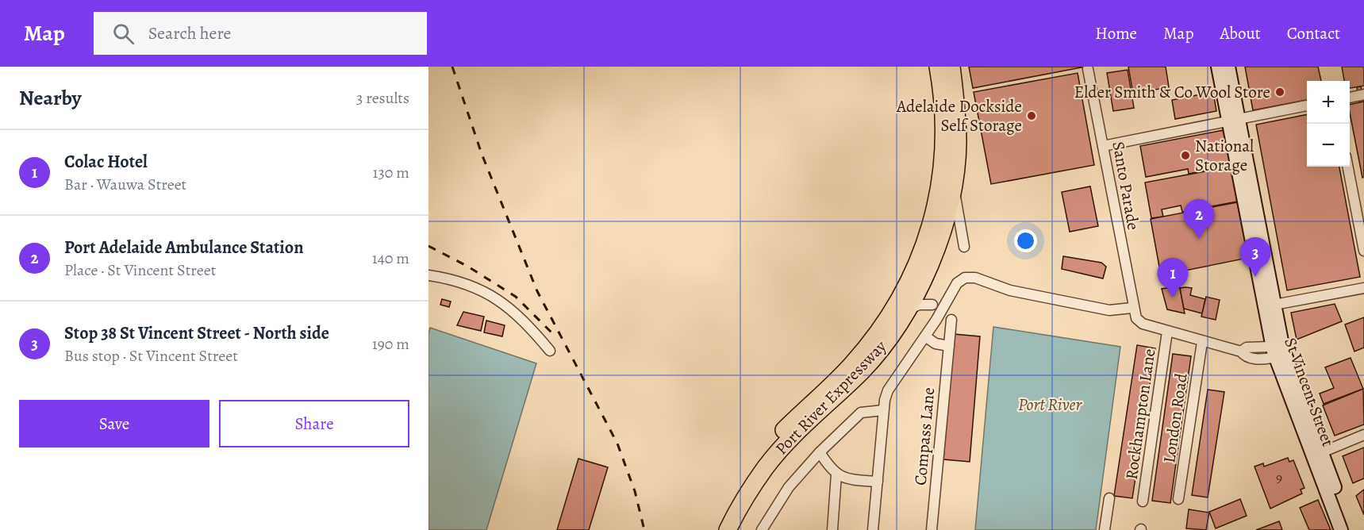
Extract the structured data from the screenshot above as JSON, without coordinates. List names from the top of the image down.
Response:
{
  "streets": {
    "highway": ["Port River Expressway"],
    "main road": ["St Vincent Street"],
    "street": [
      "Santo Parade",
      "Rockhampton Lane",
      "London Road",
      "Compass Lane"
    ]
  },
  "water": ["Port River"],
  "places": ["Elder Smith & Co Wool Store", "Adelaide Dockside Self Storage", "National Storage"],
  "house_numbers": ["9"],
  "page": {
    "header": "Map",
    "search": "Search here",
    "nav": [
      "Home",
      "Map",
      "About",
      "Contact"
    ],
    "heading": ["Nearby", "3 results"],
    "map_buttons": ["+", "−"],
    "list": [
      {
        "mark": "1",
        "name": "Colac Hotel",
        "note": "Bar · Wauwa Street",
        "value": "130 m"
      },
      {
        "mark": "2",
        "name": "Port Adelaide Ambulance Station",
        "note": "Place · St Vincent Street",
        "value": "140 m"
      },
      {
        "mark": "3",
        "name": "Stop 38 St Vincent Street - North side",
        "note": "Bus stop · St Vincent Street",
        "value": "190 m"
      }
    ],
    "pins": ["2", "3", "1"],
    "buttons": ["Save", "Share"]
  }
}
